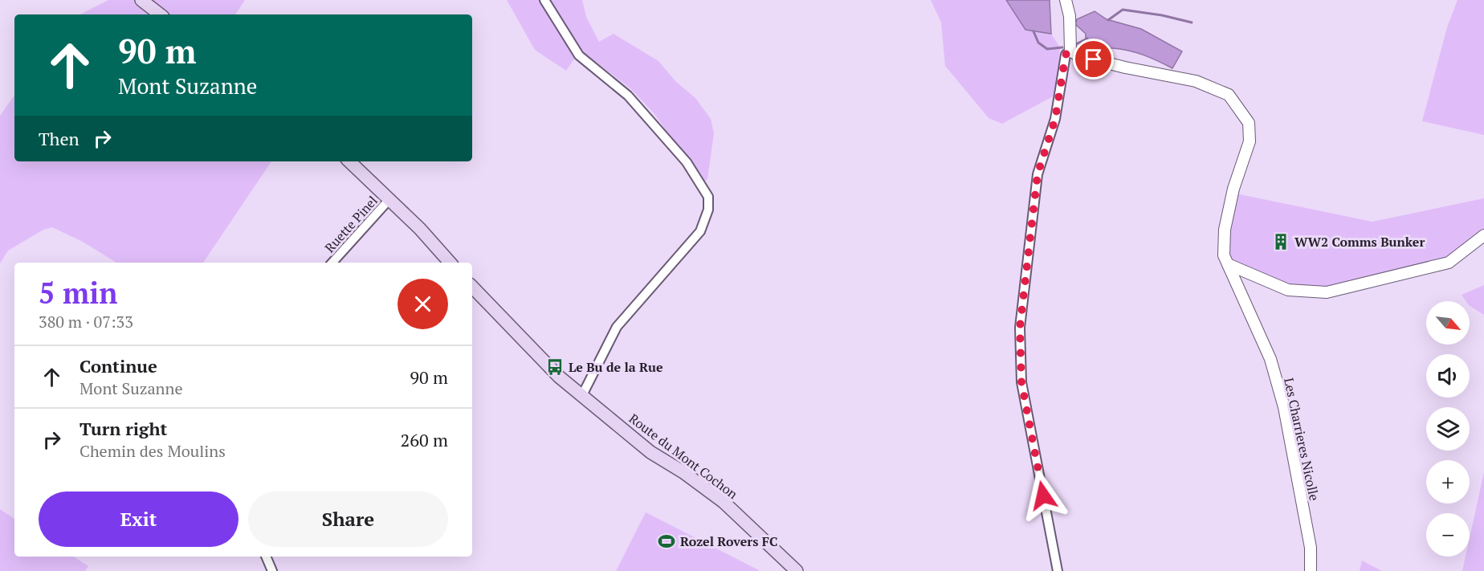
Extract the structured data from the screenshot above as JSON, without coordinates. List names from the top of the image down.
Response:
{
  "streets": {
    "main road": ["Route du Mont Cochon"],
    "street": ["Ruette Pinel", "Les Charrieres Nicolle"]
  },
  "places": {
    "building": ["WW2 Comms Bunker"],
    "bus stop": ["Le Bu de la Rue"],
    "sports": ["Rozel Rovers FC"]
  },
  "north": "bottom right",
  "page": {
    "turn": ["90 m", "Mont Suzanne"],
    "then": "Then",
    "heading": ["5 min", "380 m · 07:33"],
    "map_buttons": ["+", "−"],
    "list": [
      {
        "name": "Continue",
        "note": "Mont Suzanne",
        "value": "90 m"
      },
      {
        "name": "Turn right",
        "note": "Chemin des Moulins",
        "value": "260 m"
      }
    ],
    "buttons": ["Exit", "Share"]
  }
}
